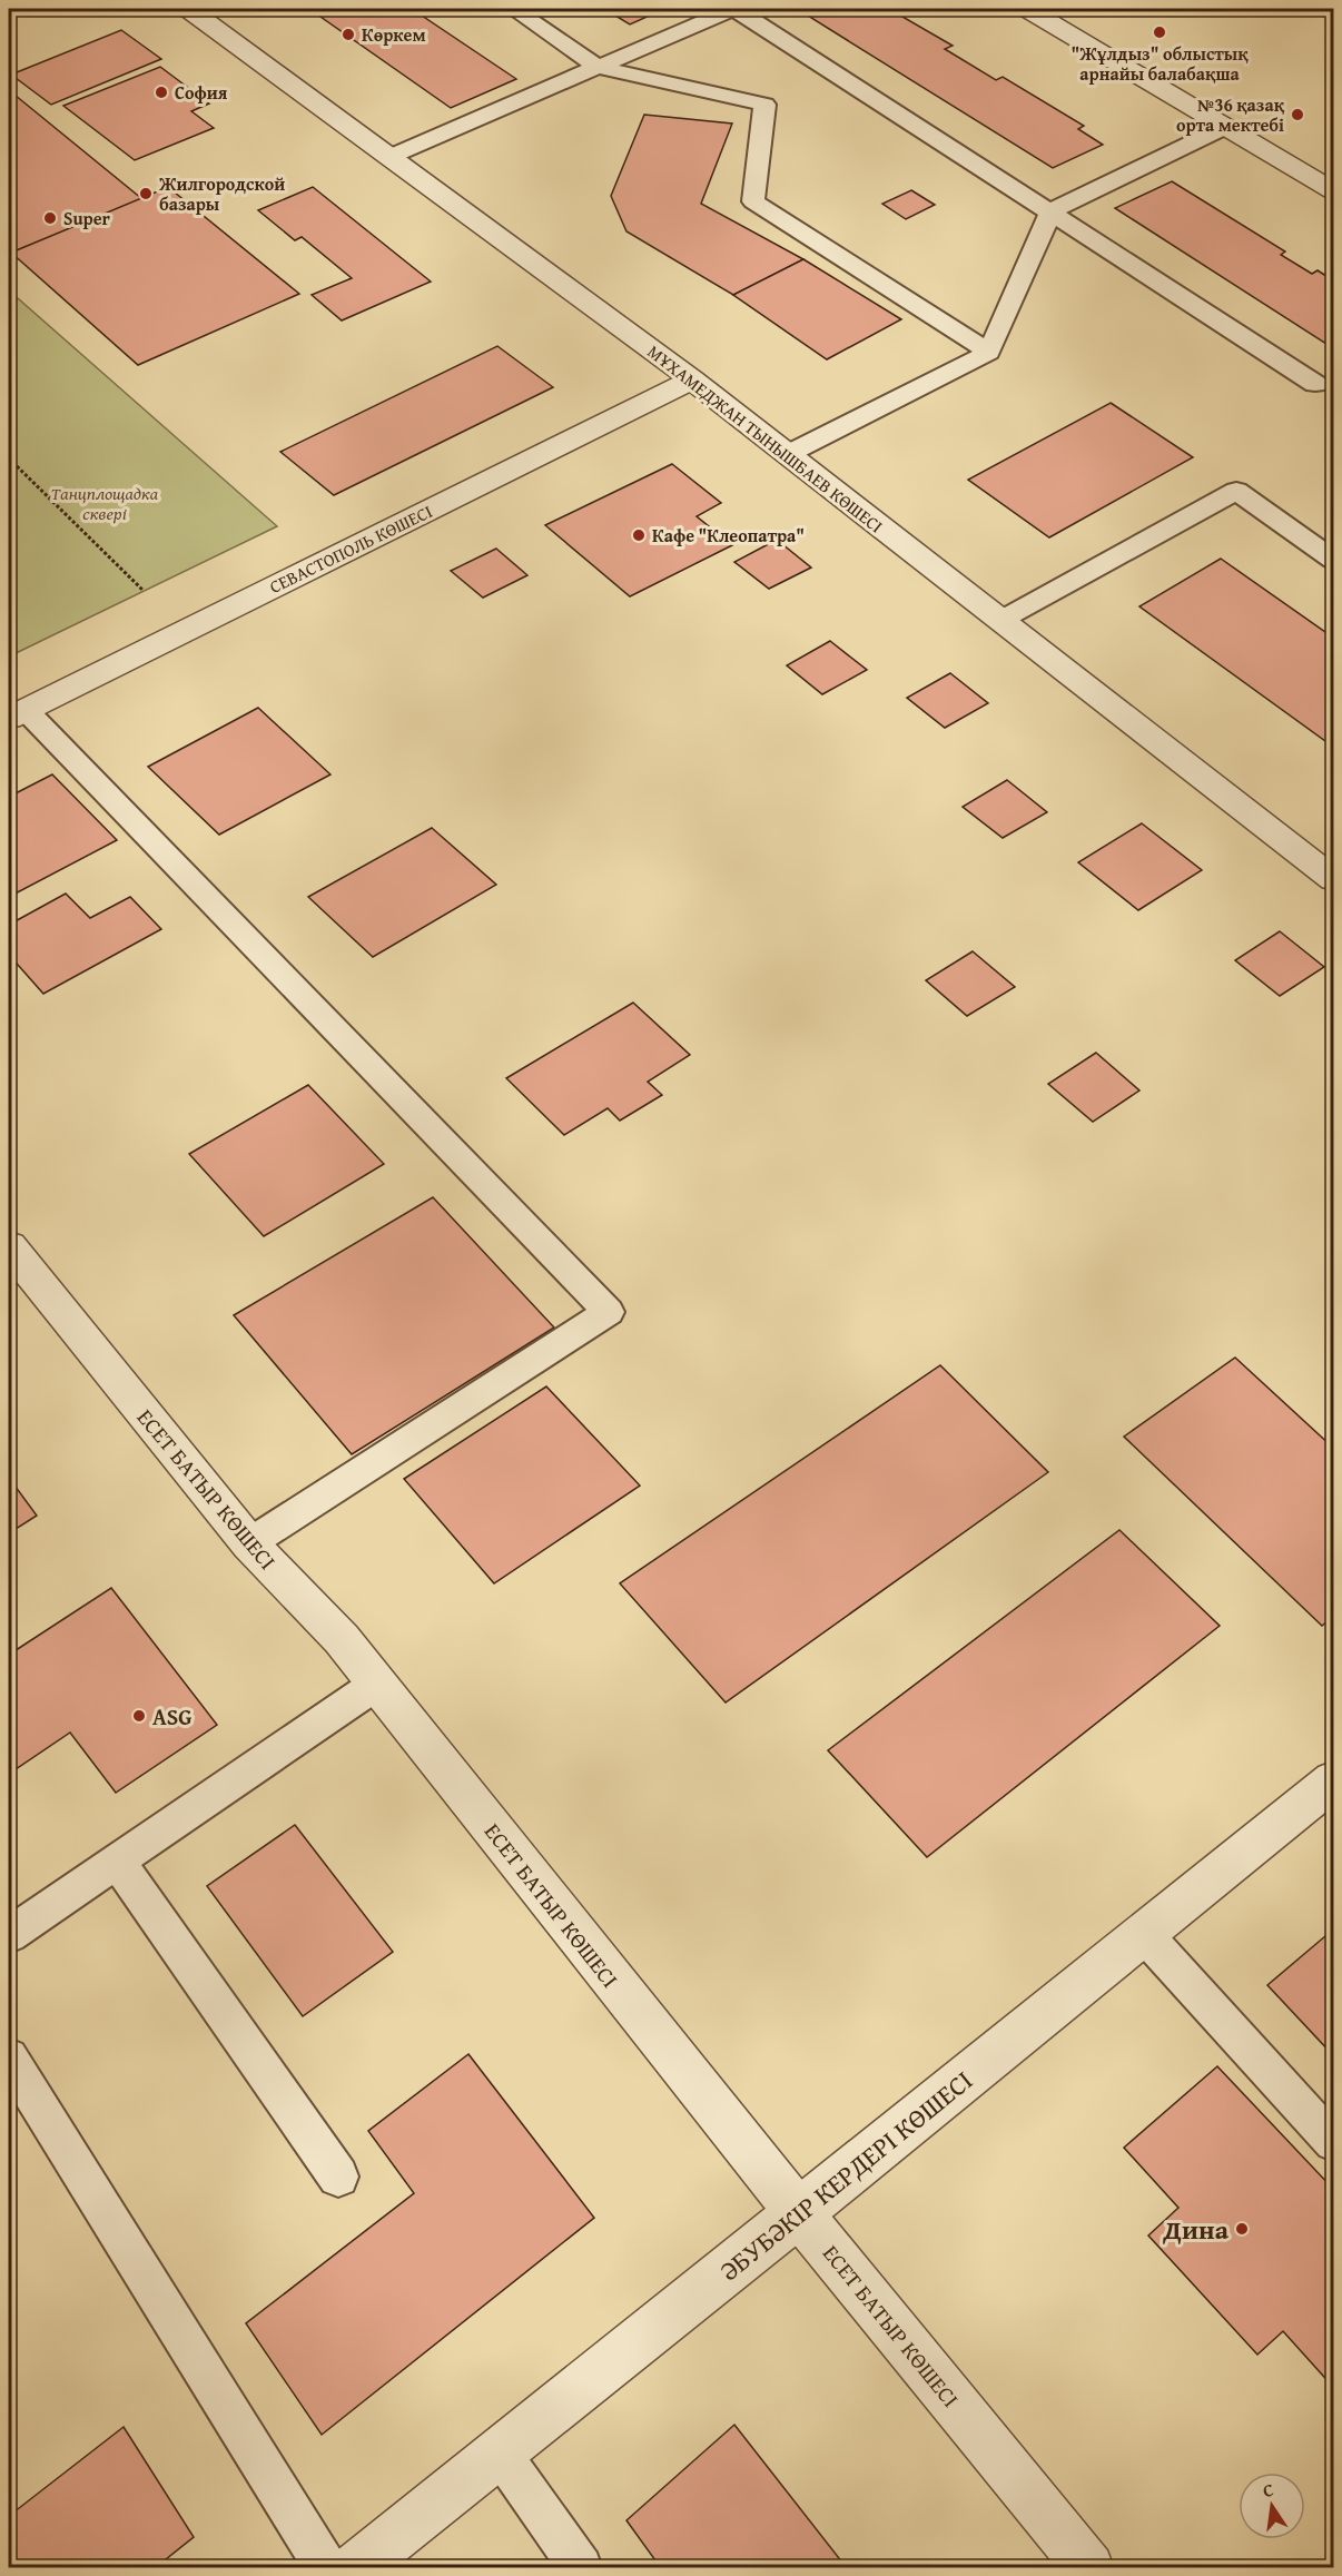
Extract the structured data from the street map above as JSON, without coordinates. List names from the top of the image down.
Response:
{
  "streets": {
    "street": [
      "МҰХАМЕДЖАН ТЫНЫШБАЕВ КӨШЕСІ",
      "СЕВАСТОПОЛЬ КӨШЕСІ",
      "ЕСЕТ БАТЫР КӨШЕСІ",
      "ӘБУБӘКІР КЕРДЕРІ КӨШЕСІ"
    ]
  },
  "crossings": [
    ["МҰХАМЕДЖАН ТЫНЫШБАЕВ КӨШЕСІ", "СЕВАСТОПОЛЬ КӨШЕСІ"],
    ["ЕСЕТ БАТЫР КӨШЕСІ", "ӘБУБӘКІР КЕРДЕРІ КӨШЕСІ"]
  ],
  "parks": ["Танцплощадка сквері"],
  "places": [
    "\"Жұлдыз\" облыстық арнайы балабақша",
    "Көркем",
    "София",
    "№36 қазақ орта мектебі",
    "Жилгородской базары",
    "Super",
    "Кафе \"Клеопатра\"",
    "ASG",
    "Дина"
  ],
  "north": "top"
}
